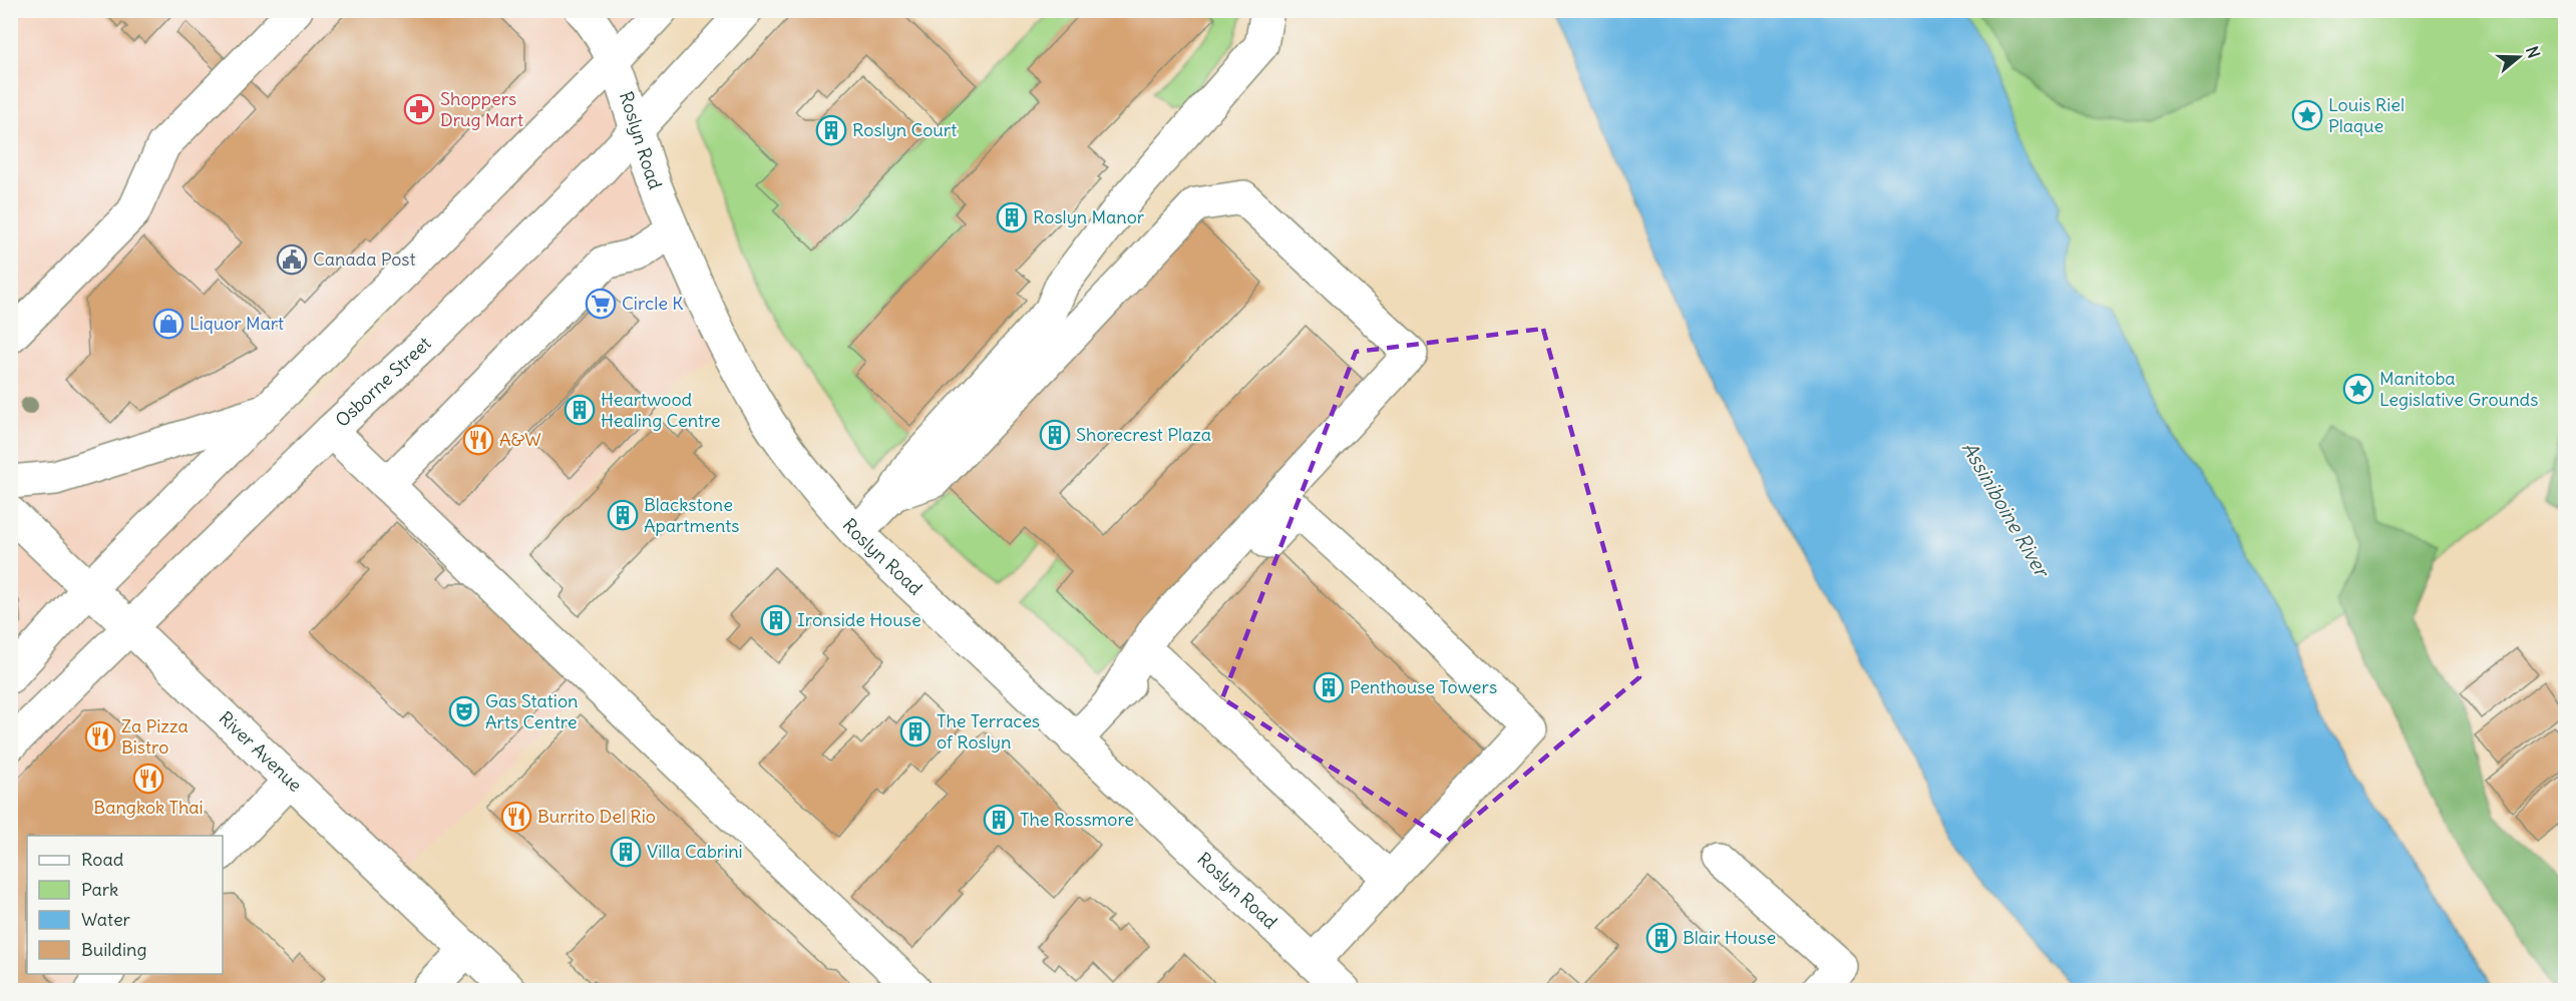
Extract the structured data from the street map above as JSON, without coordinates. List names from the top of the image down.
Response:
{
  "streets": {
    "main road": ["Roslyn Road", "Osborne Street", "River Avenue"]
  },
  "crossings": [
    ["Roslyn Road", "Osborne Street"],
    ["Osborne Street", "River Avenue"]
  ],
  "water": ["Assiniboine River"],
  "places": {
    "pharmacy": ["Shoppers Drug Mart"],
    "place": ["Louis Riel Plaque", "Manitoba Legislative Grounds"],
    "building": [
      "Roslyn Court",
      "Roslyn Manor",
      "Heartwood Healing Centre",
      "Shorecrest Plaza",
      "Blackstone Apartments",
      "Ironside House",
      "Penthouse Towers",
      "The Terraces of Roslyn",
      "The Rossmore",
      "Villa Cabrini",
      "Blair House"
    ],
    "public building": ["Canada Post"],
    "supermarket": ["Circle K"],
    "shop": ["Liquor Mart"],
    "restaurant": [
      "A&W",
      "Za Pizza Bistro",
      "Bangkok Thai",
      "Burrito Del Rio"
    ],
    "theatre": ["Gas Station Arts Centre"]
  },
  "legend": [
    "Road",
    "Park",
    "Water",
    "Building"
  ],
  "north": "right"
}
